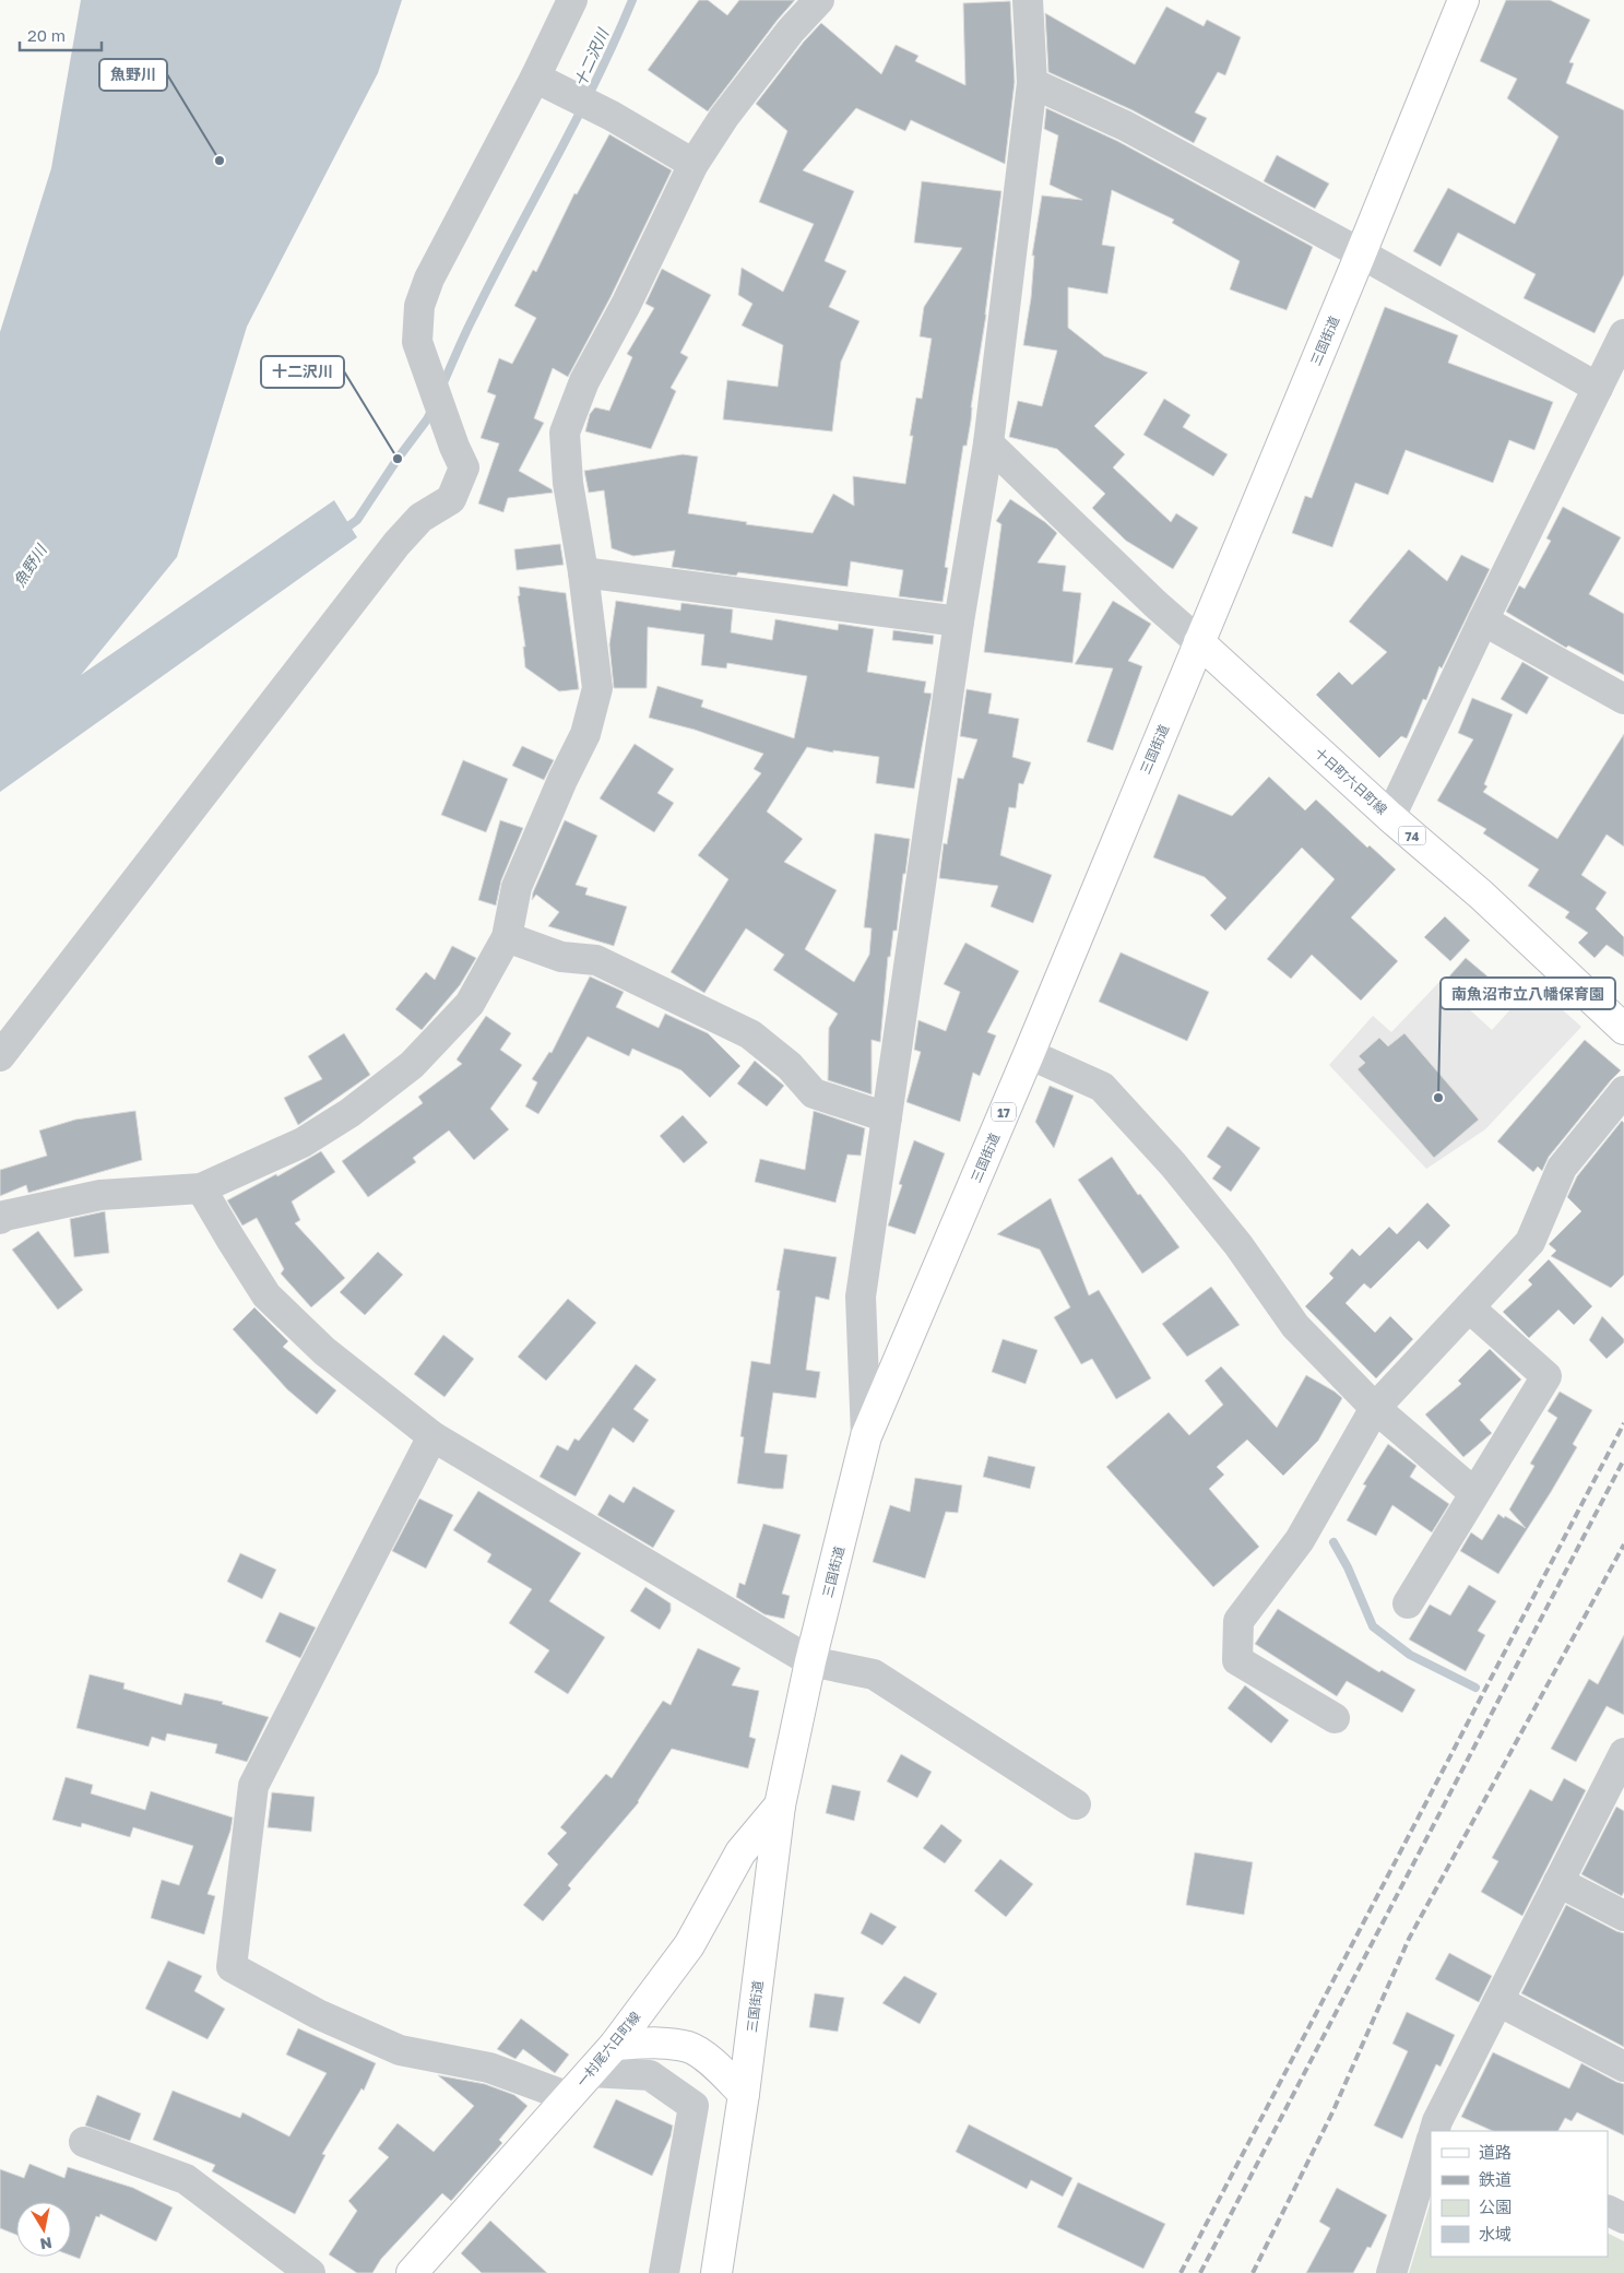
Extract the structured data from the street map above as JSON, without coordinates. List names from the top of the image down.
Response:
{
  "streets": {
    "main road": [
      "三国街道",
      "十日町六日町線",
      "74",
      "17",
      "一村尾六日町線"
    ]
  },
  "crossings": [
    ["三国街道", "十日町六日町線"],
    ["三国街道", "一村尾六日町線"]
  ],
  "water": ["十二沢川", "魚野川"],
  "places": ["魚野川", "十二沢川", "南魚沼市立八幡保育園"],
  "legend": [
    "道路",
    "鉄道",
    "公園",
    "水域"
  ],
  "scale_bar": "20 m",
  "north": "bottom"
}
